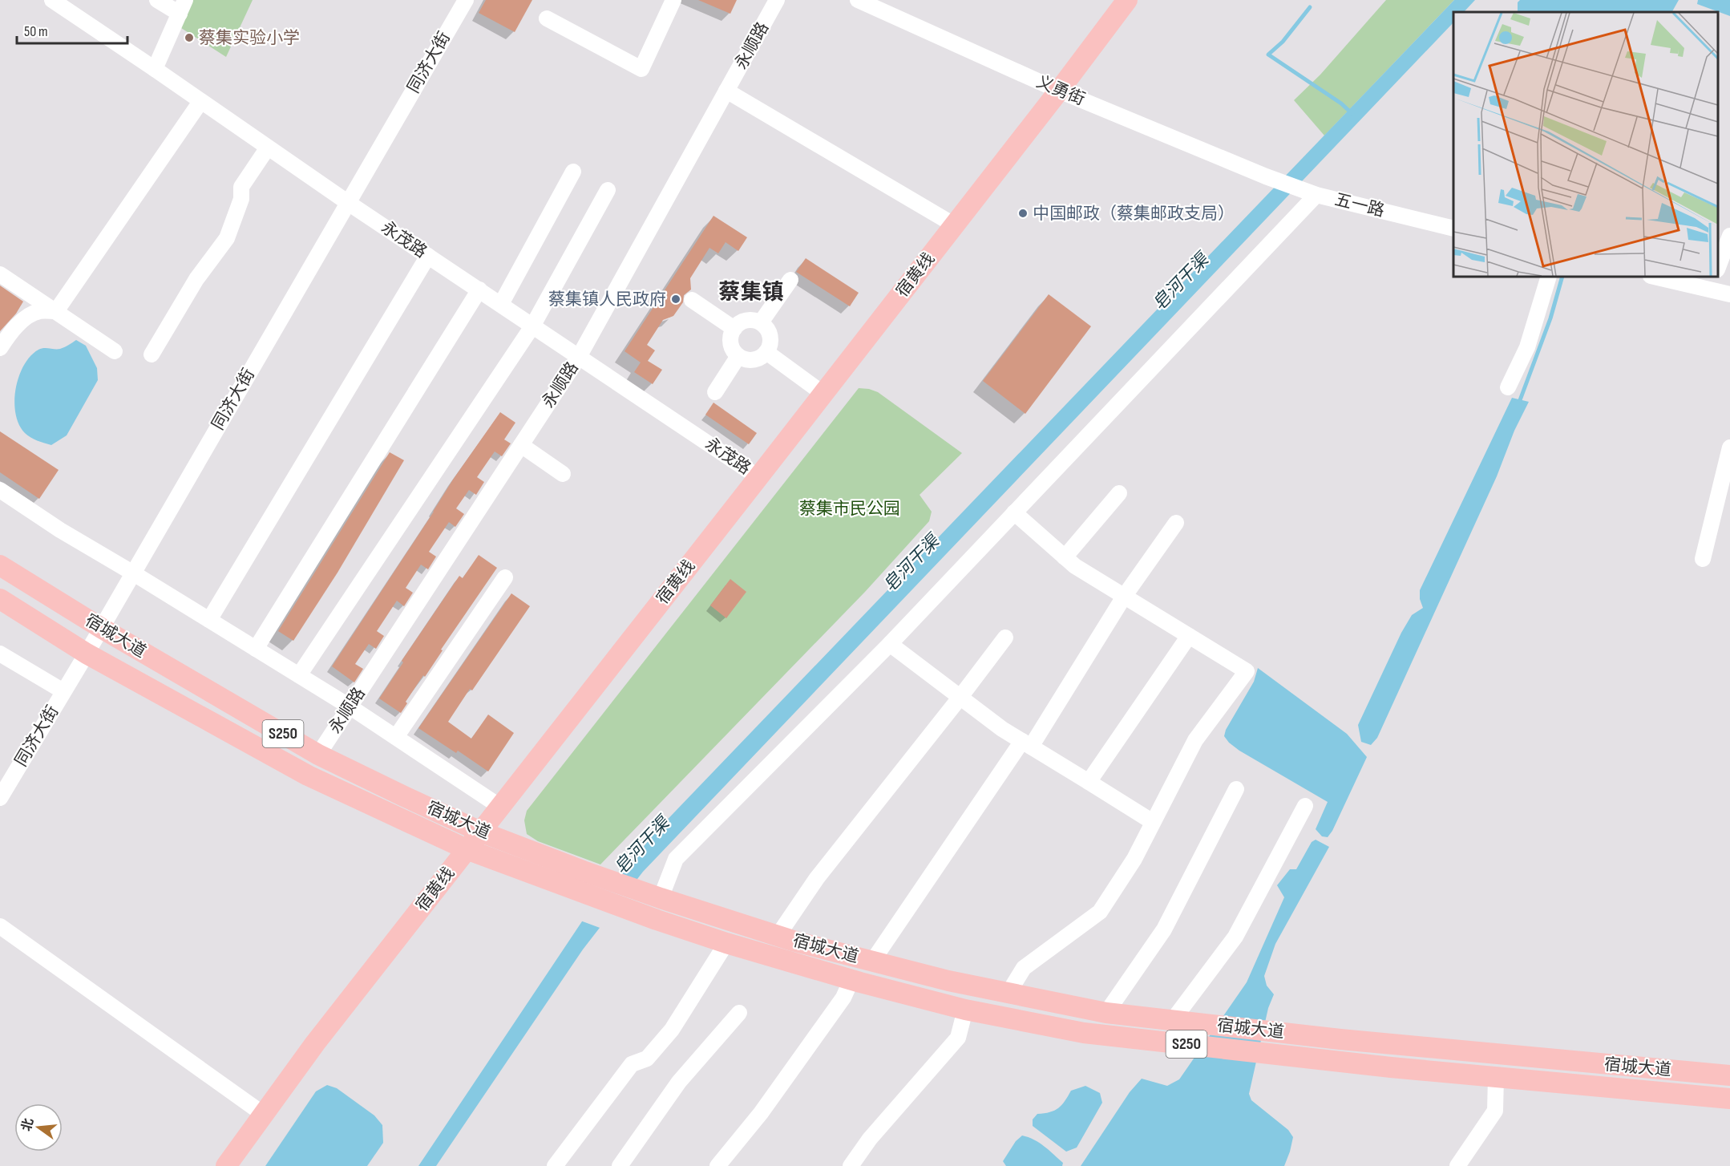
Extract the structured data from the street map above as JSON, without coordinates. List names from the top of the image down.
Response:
{
  "streets": {
    "main road": ["宿黄线", "宿城大道", "S250"],
    "street": [
      "永顺路",
      "同济大街",
      "义勇街",
      "五一路",
      "永茂路"
    ]
  },
  "crossings": [
    ["永顺路", "永茂路"],
    ["永顺路", "宿城大道"],
    ["同济大街", "永茂路"],
    ["同济大街", "宿城大道"],
    ["义勇街", "五一路"],
    ["义勇街", "宿黄线"],
    ["永茂路", "宿黄线"],
    ["宿黄线", "宿城大道"]
  ],
  "districts": ["蔡集镇"],
  "water": ["皂河干渠"],
  "parks": ["蔡集市民公园"],
  "places": ["蔡集实验小学", "中国邮政（蔡集邮政支局）", "蔡集镇人民政府"],
  "scale_bar": "50 m",
  "north": "left"
}
